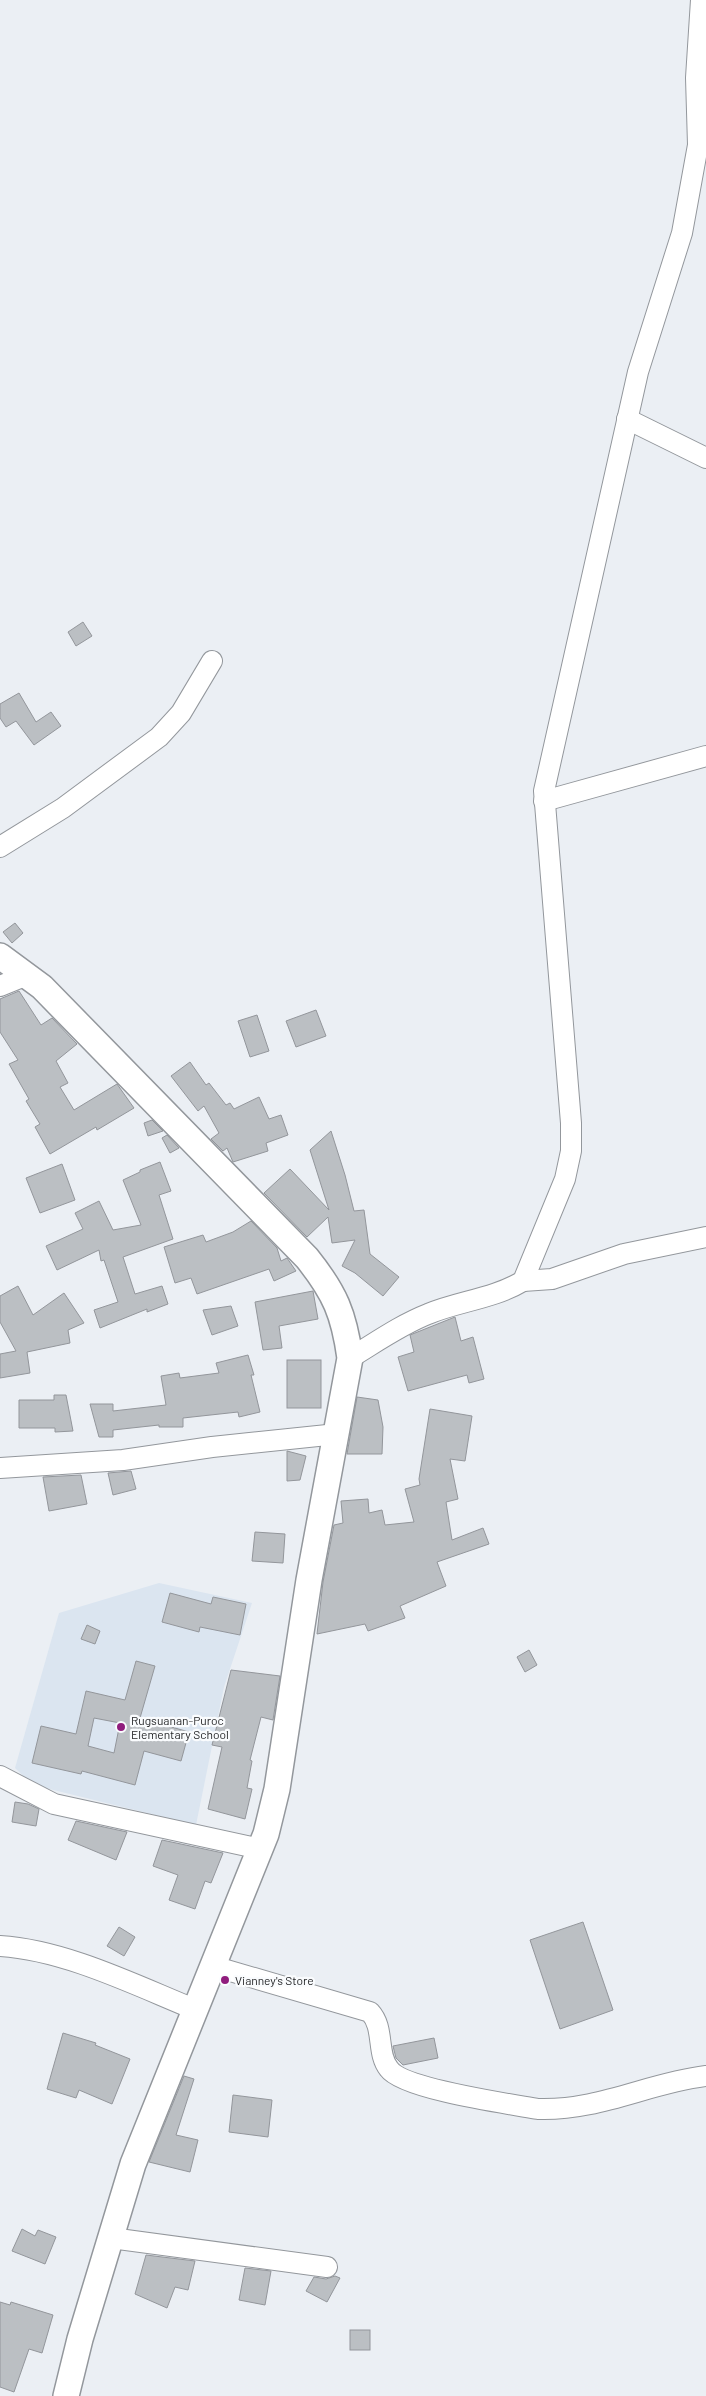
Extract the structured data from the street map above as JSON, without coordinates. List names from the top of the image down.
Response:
{
  "places": ["Rugsuanan-Puroc Elementary School", "Vianney's Store"]
}
